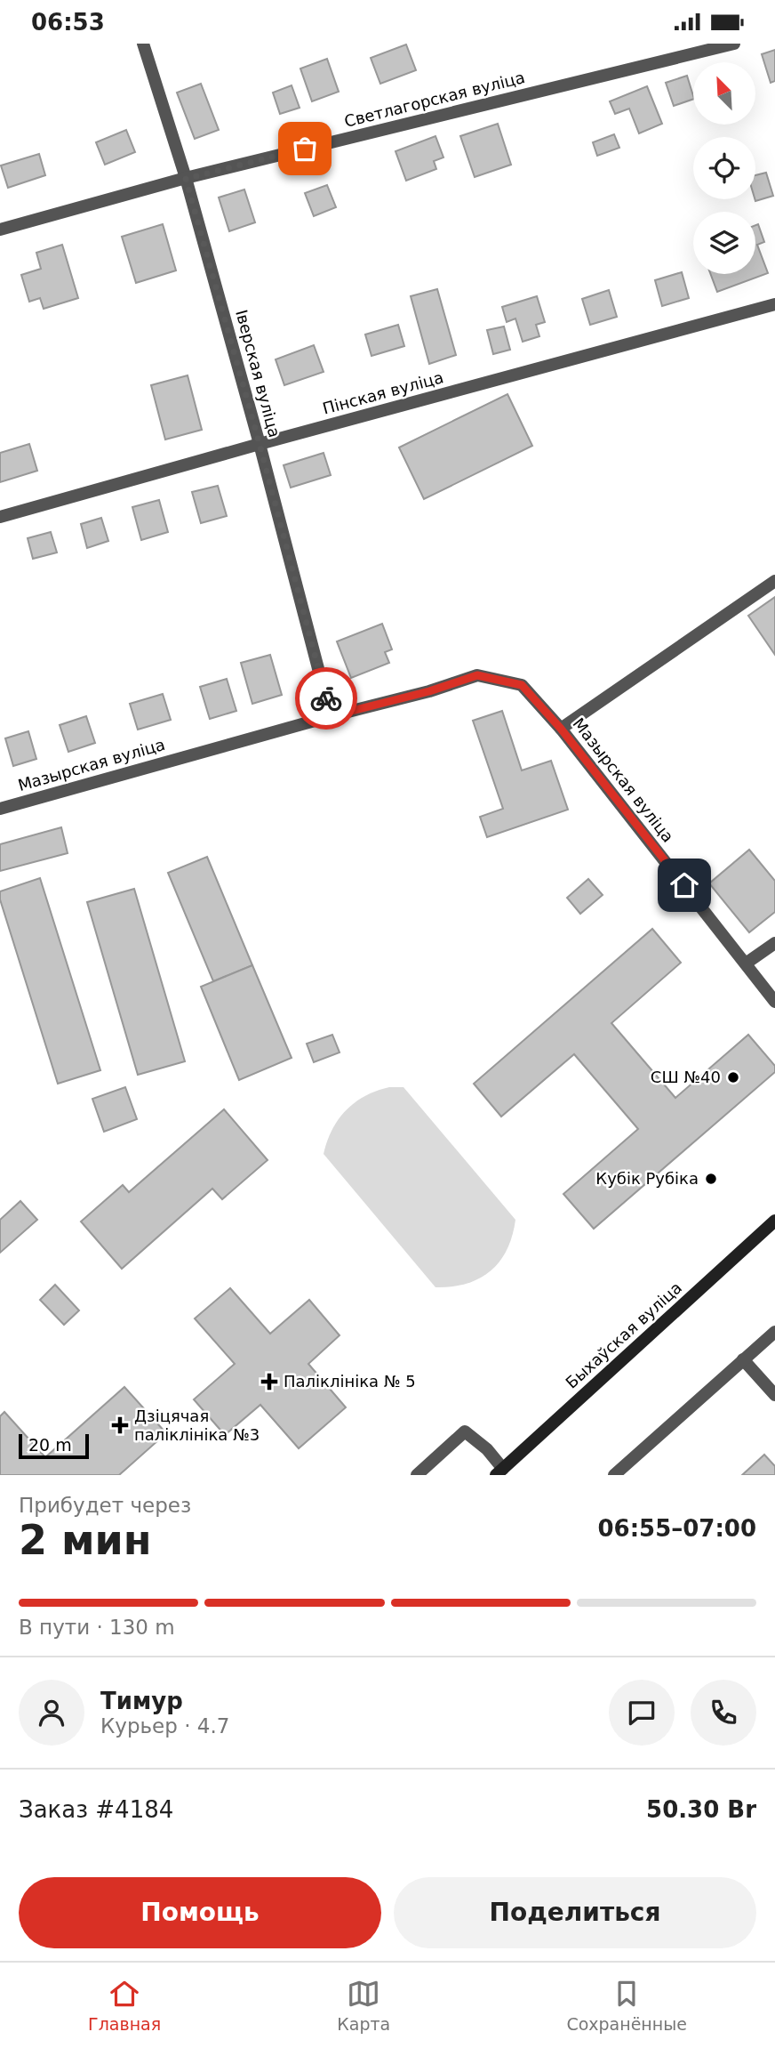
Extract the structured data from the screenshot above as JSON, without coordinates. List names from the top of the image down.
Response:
{
  "streets": {
    "main road": ["Быхаўская вуліца"],
    "street": [
      "Светлагорская вуліца",
      "Іверская вуліца",
      "Пінская вуліца",
      "Мазырская вуліца"
    ]
  },
  "crossings": [
    ["Светлагорская вуліца", "Іверская вуліца"],
    ["Іверская вуліца", "Пінская вуліца"],
    ["Іверская вуліца", "Мазырская вуліца"]
  ],
  "places": {
    "other": ["СШ №40", "Кубік Рубіка"],
    "health": ["Паліклініка № 5", "Дзіцячая паліклініка №3"]
  },
  "scale_bar": "20 m",
  "north": "top left",
  "page": {
    "status": "06:53",
    "scale": "20 m",
    "heading": ["2 мин", "Прибудет через", "06:55–07:00"],
    "panel": [
      "Тимур",
      "Курьер · 4.7",
      "Заказ #4184",
      "50.30 Br"
    ],
    "bar": "В пути · 130 m",
    "buttons": ["Помощь", "Поделиться"],
    "tabs": ["Главная", "Карта", "Сохранённые"]
  }
}
